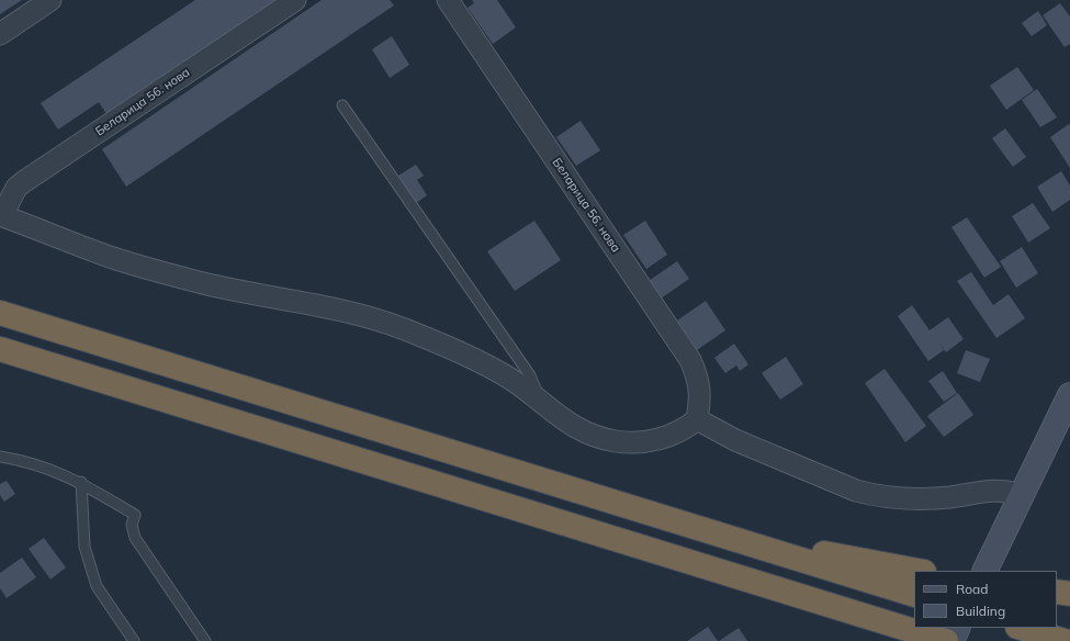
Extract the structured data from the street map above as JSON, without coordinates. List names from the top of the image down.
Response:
{
  "streets": {
    "street": ["Беларица 56. нова"]
  },
  "legend": ["Road", "Building"]
}
